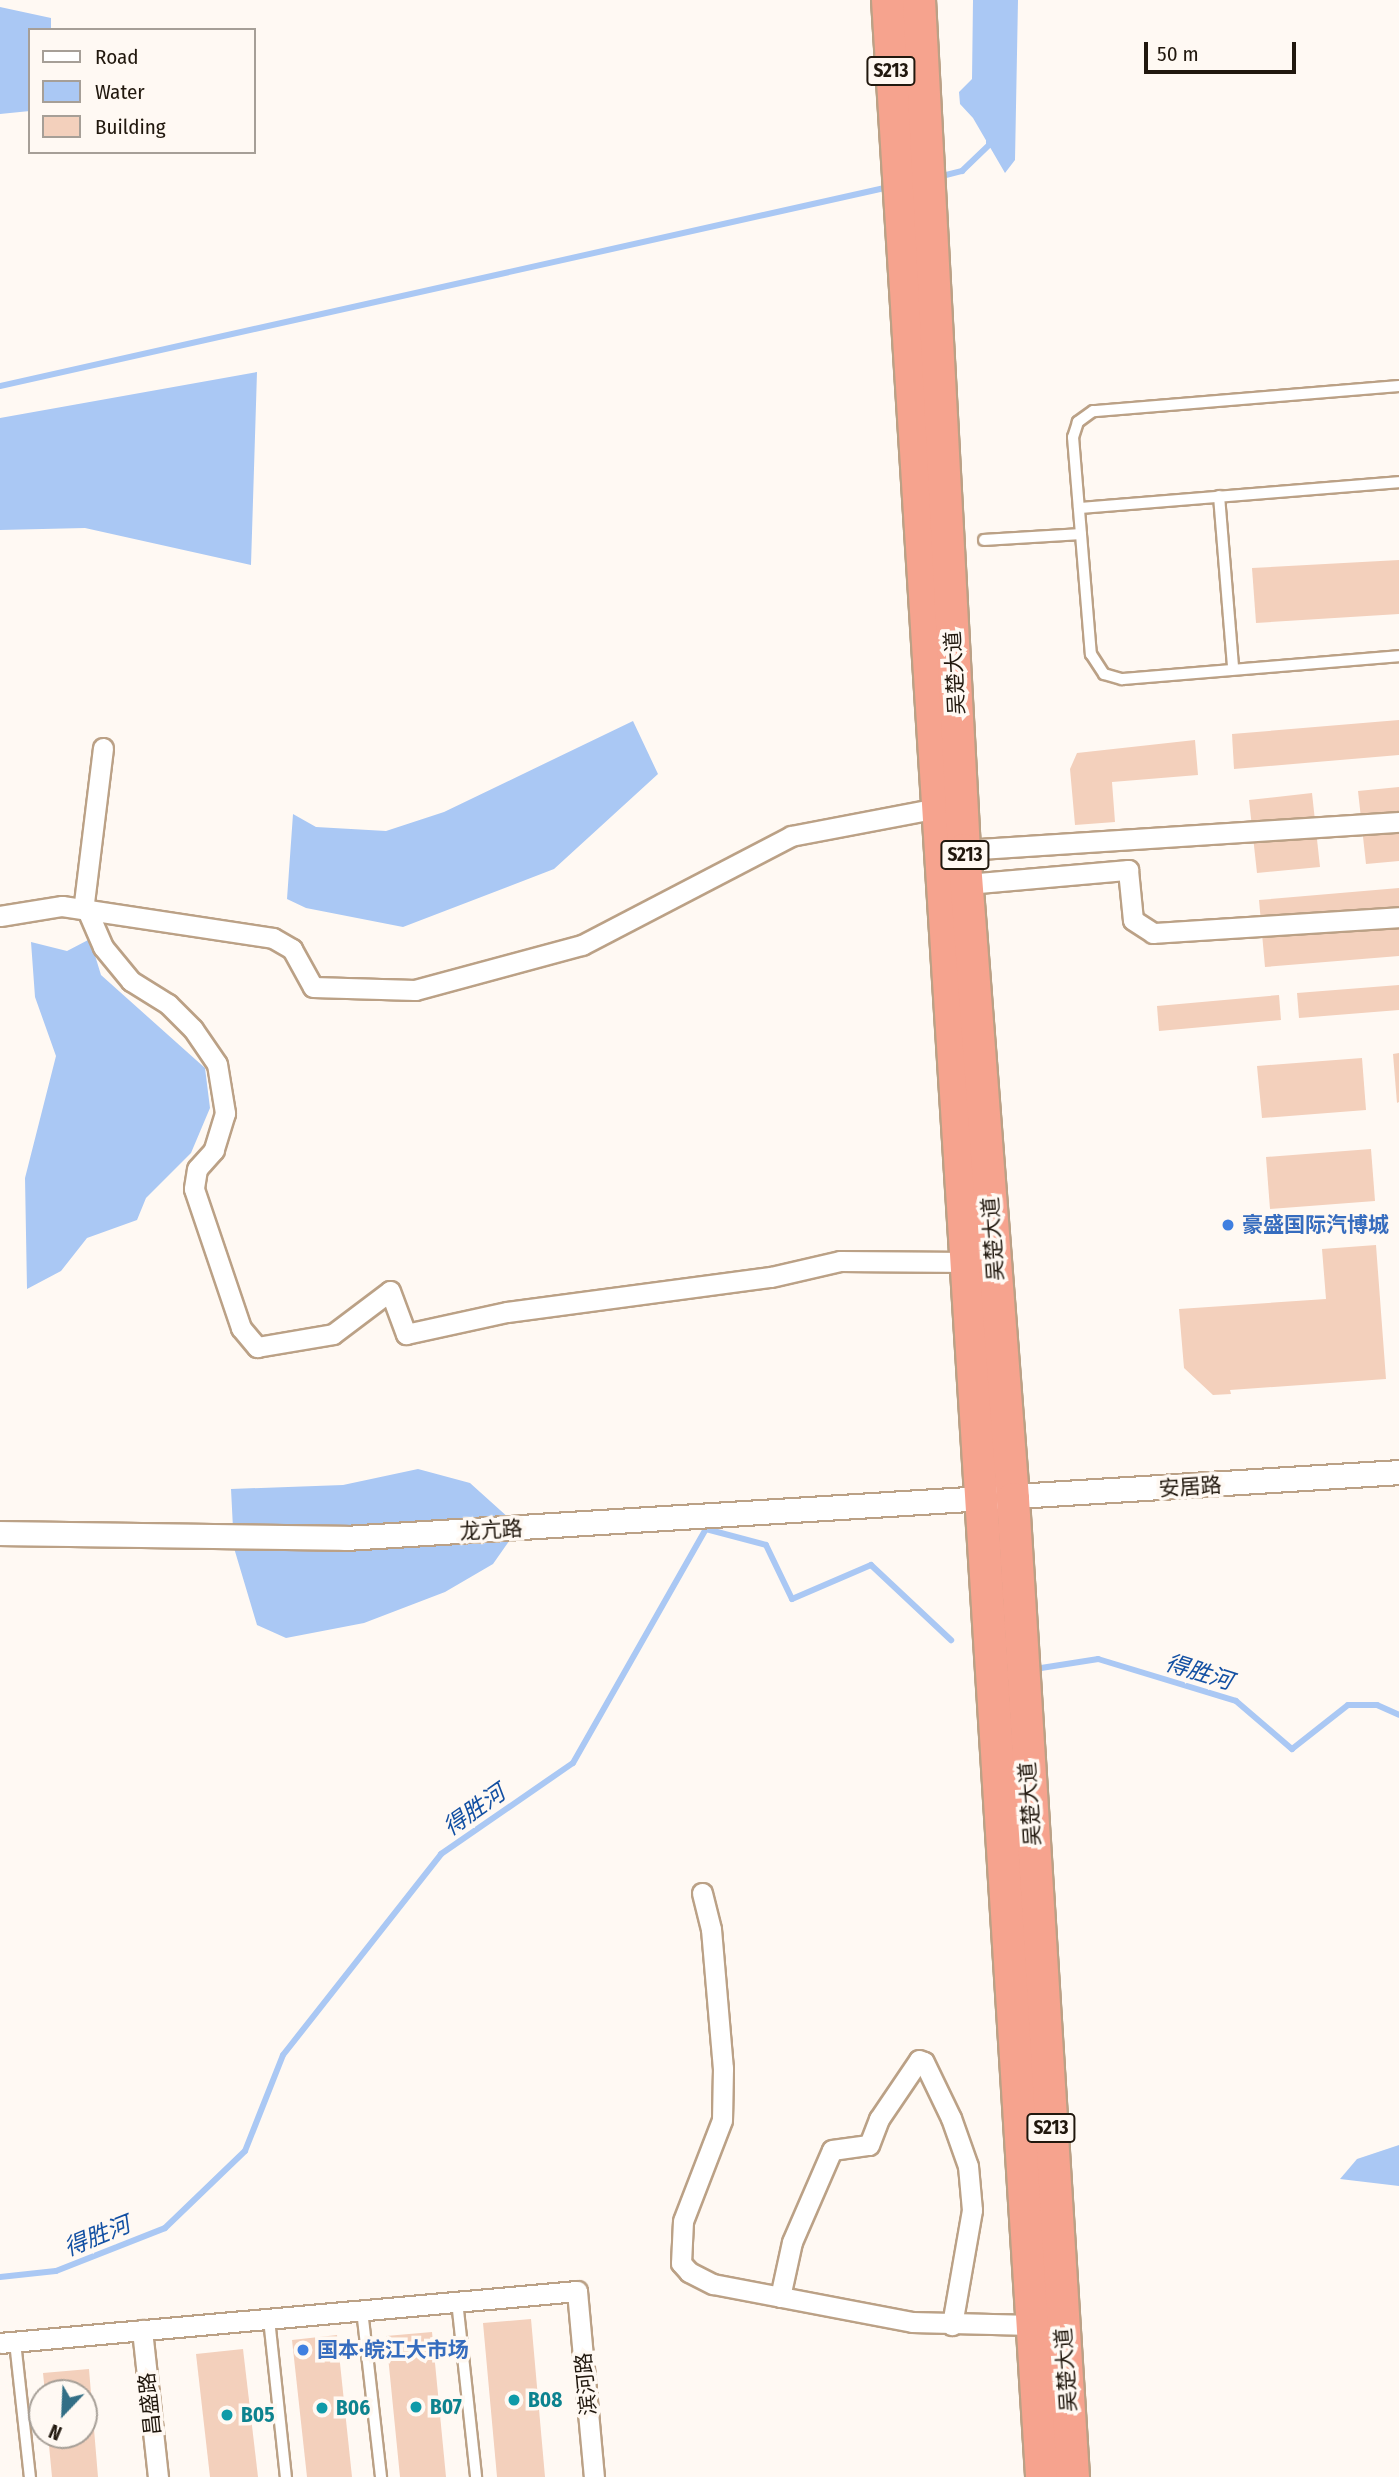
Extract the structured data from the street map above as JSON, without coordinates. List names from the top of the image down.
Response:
{
  "streets": {
    "highway": ["S213", "吴楚大道"],
    "street": [
      "安居路",
      "龙亢路",
      "滨河路",
      "昌盛路"
    ]
  },
  "crossings": [
    ["吴楚大道", "安居路"],
    ["吴楚大道", "龙亢路"],
    ["安居路", "龙亢路"]
  ],
  "water": ["得胜河"],
  "places": [
    "豪盛国际汽博城",
    "国本·皖江大市场",
    "B08",
    "B07",
    "B06",
    "B05"
  ],
  "legend": ["Road", "Water", "Building"],
  "scale_bar": "50 m",
  "north": "bottom left"
}
